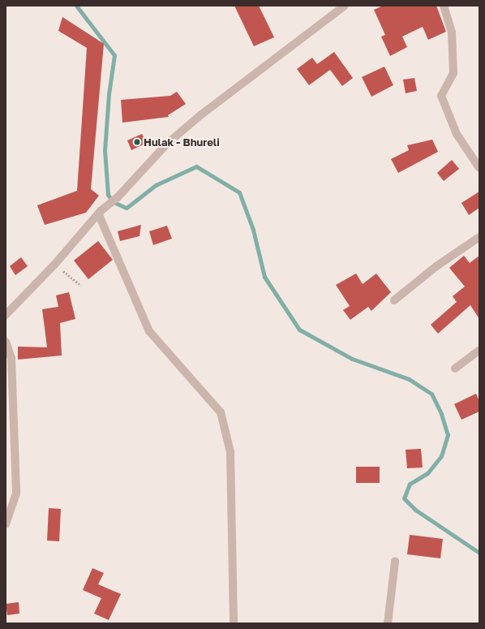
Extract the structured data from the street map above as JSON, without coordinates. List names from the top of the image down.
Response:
{
  "places": ["Hulak - Bhureli"]
}
